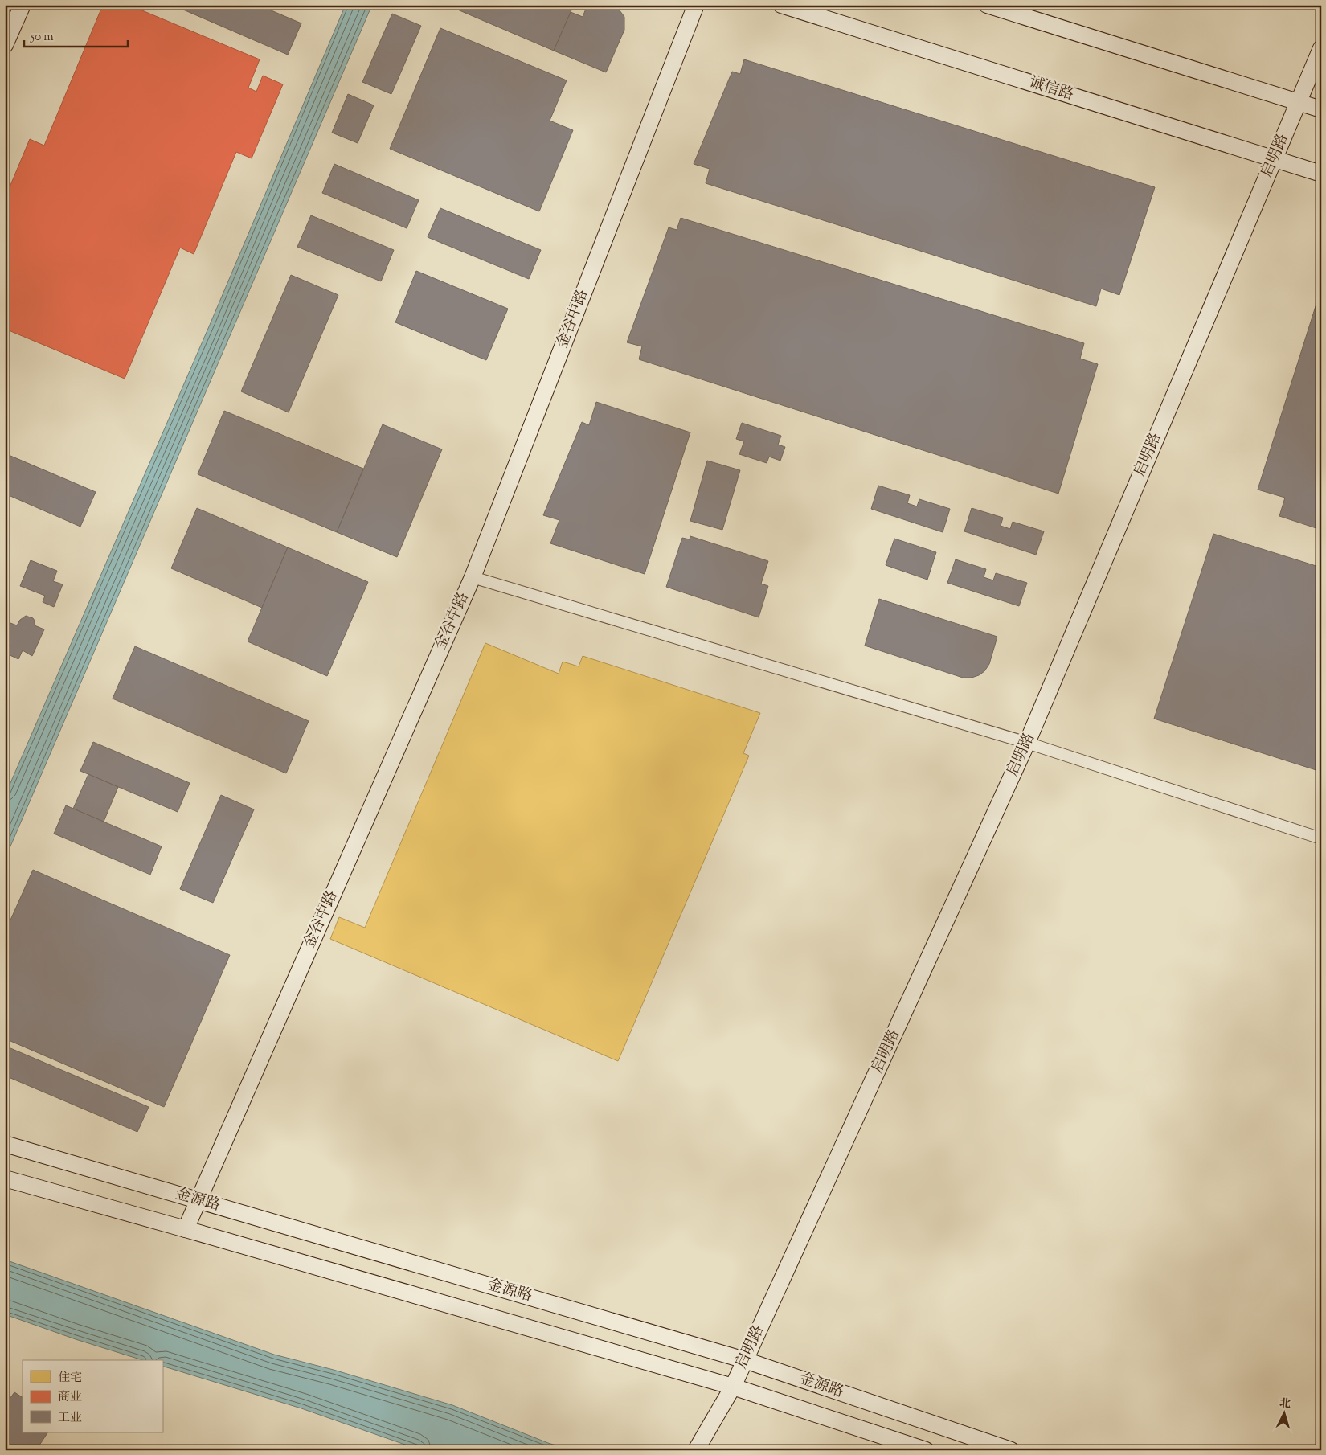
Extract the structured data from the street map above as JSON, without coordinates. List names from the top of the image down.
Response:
{
  "streets": {
    "street": [
      "诚信路",
      "启明路",
      "金谷中路",
      "金源路"
    ]
  },
  "crossings": [
    ["诚信路", "启明路"],
    ["启明路", "金源路"],
    ["金谷中路", "金源路"]
  ],
  "legend": ["住宅", "商业", "工业"],
  "scale_bar": "50 m",
  "north": "top"
}
